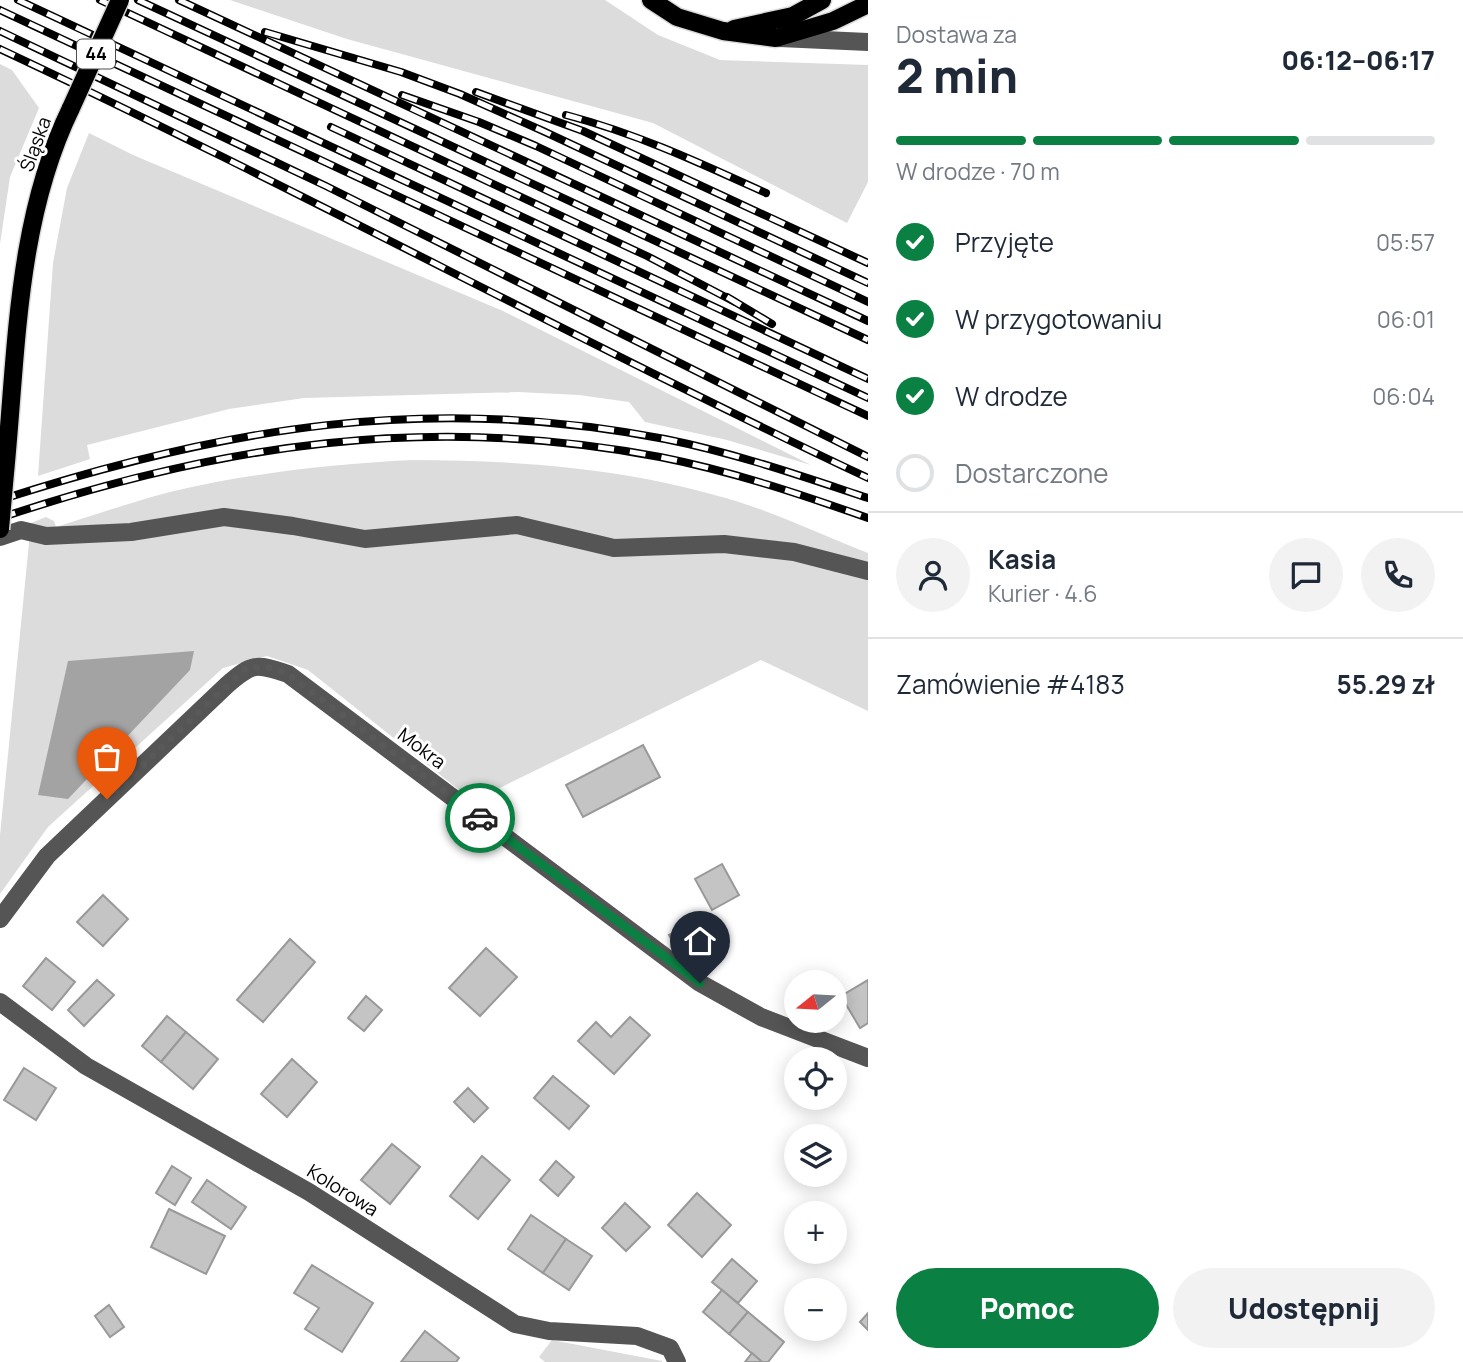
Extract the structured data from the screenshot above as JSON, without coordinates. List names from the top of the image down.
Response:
{
  "streets": {
    "main road": ["44", "Śląska"],
    "street": ["Mokra", "Kolorowa"]
  },
  "north": "left",
  "page": {
    "heading": ["2 min", "Dostawa za", "06:12–06:17"],
    "panel": [
      "Kasia",
      "Kurier · 4.6",
      "Zamówienie #4183",
      "55.29 zł"
    ],
    "bar": "W drodze · 70 m",
    "list": [
      ["Przyjęte", "05:57"],
      ["W przygotowaniu", "06:01"],
      ["W drodze", "06:04"],
      "Dostarczone"
    ],
    "map_buttons": ["+", "−"],
    "buttons": ["Pomoc", "Udostępnij"]
  }
}
